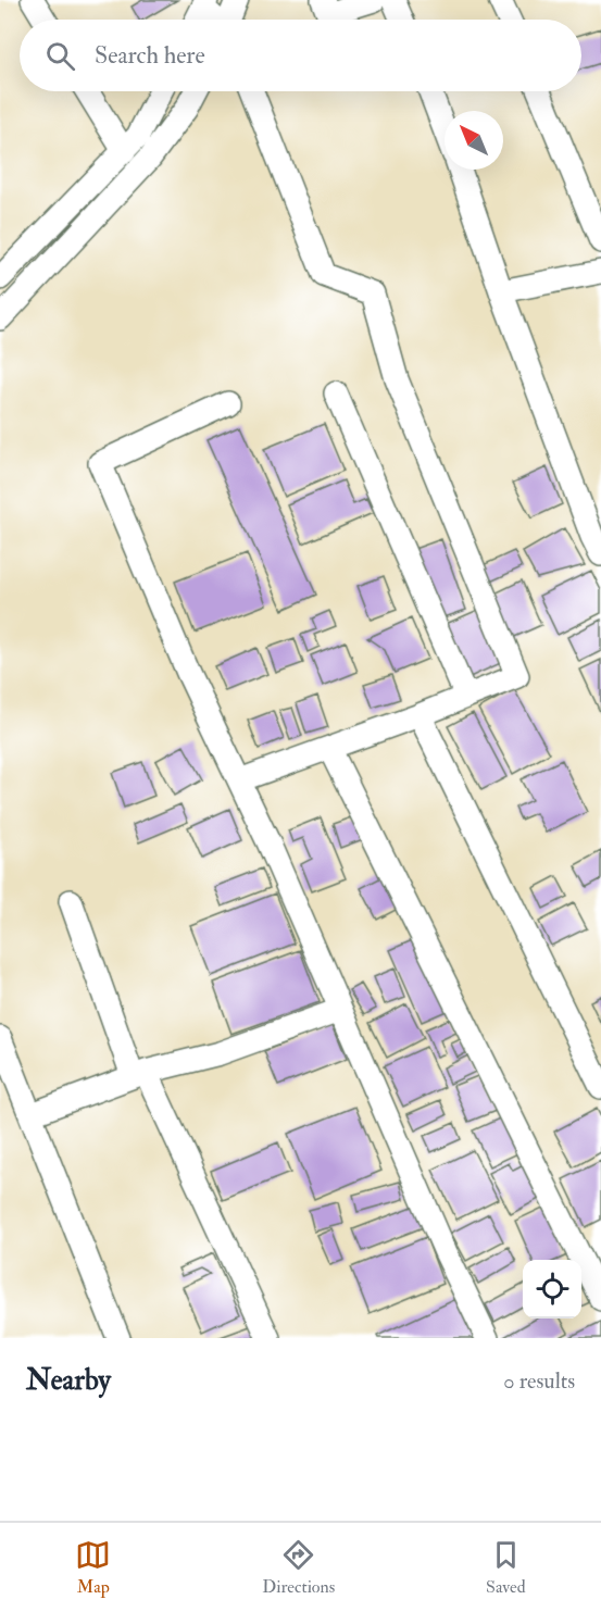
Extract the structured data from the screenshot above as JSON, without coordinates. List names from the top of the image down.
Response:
{
  "north": "top left",
  "page": {
    "search": "Search here",
    "heading": ["Nearby", "0 results"],
    "nav": ["Map", "Directions", "Saved"]
  }
}
